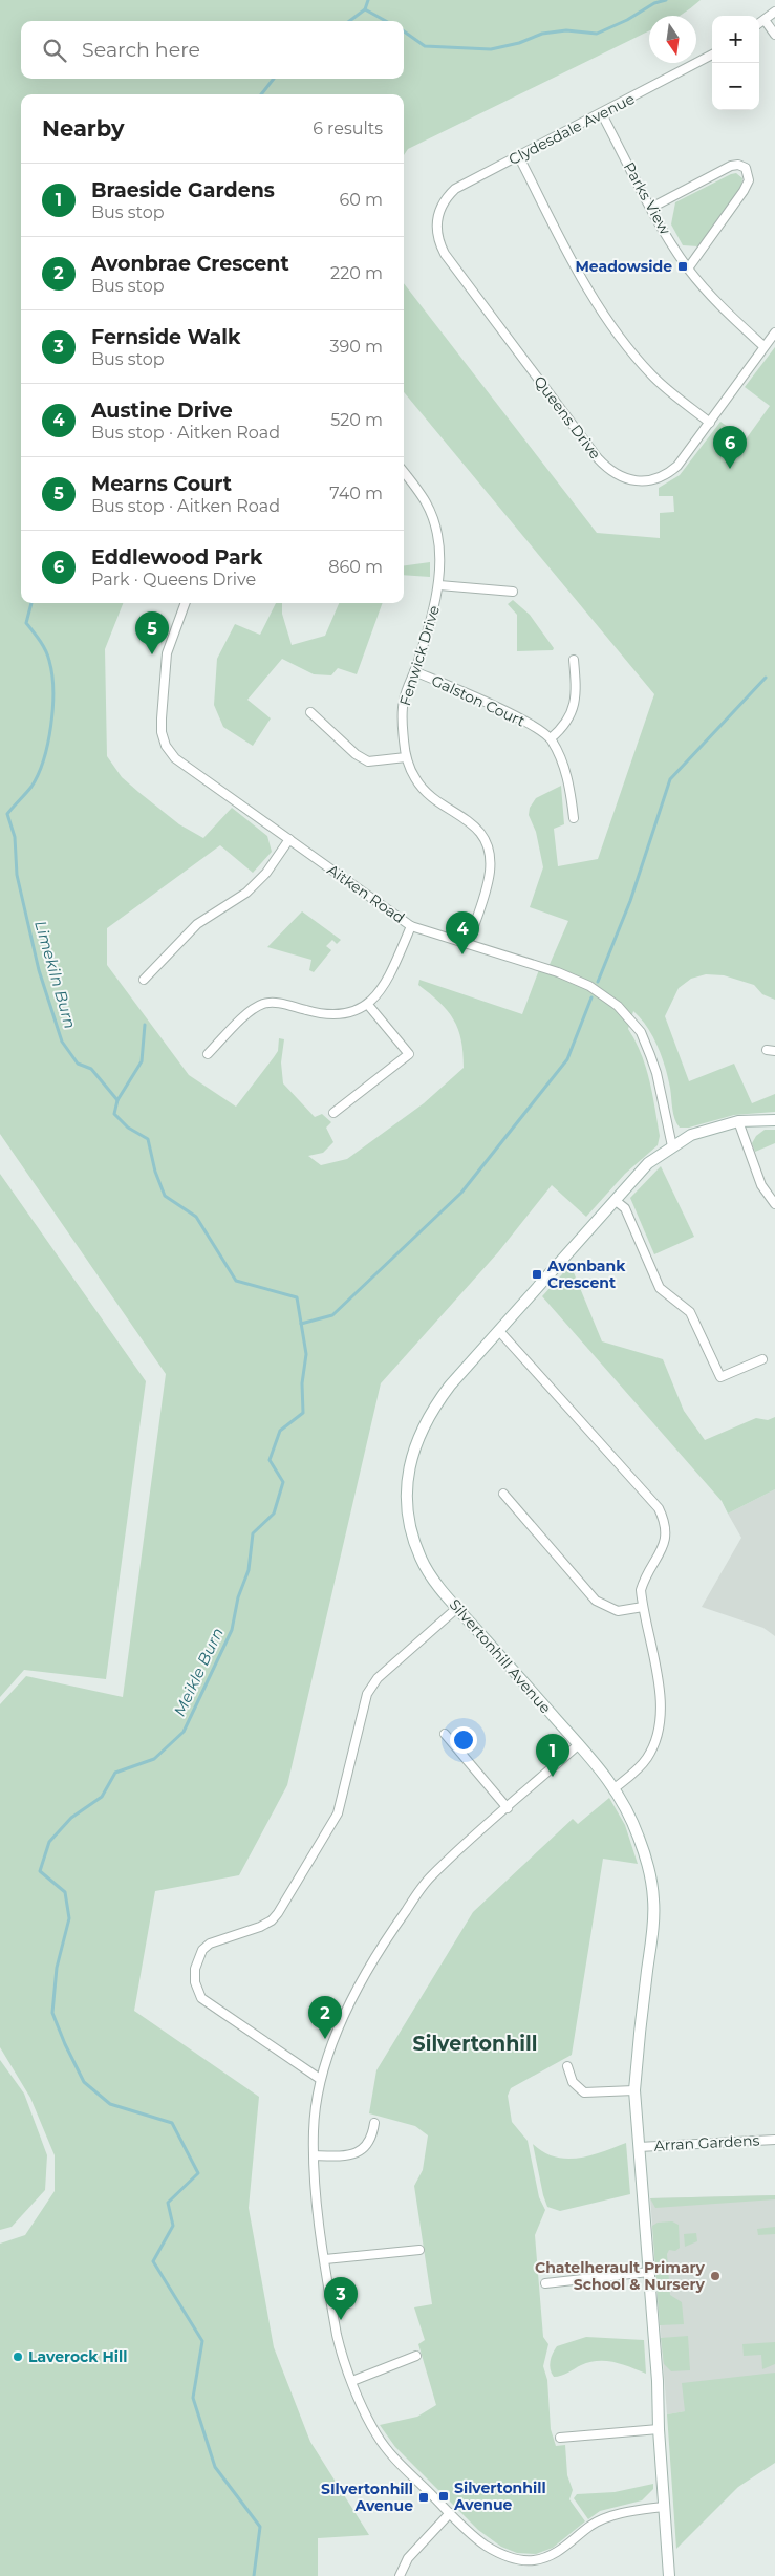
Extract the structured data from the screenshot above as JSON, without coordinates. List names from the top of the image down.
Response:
{
  "streets": {
    "street": [
      "Clydesdale Avenue",
      "Parks View",
      "Queens Drive",
      "Fenwick Drive",
      "Galston Court",
      "Aitken Road",
      "Silvertonhill Avenue",
      "Arran Gardens"
    ]
  },
  "crossings": [
    ["Clydesdale Avenue", "Parks View"],
    ["Clydesdale Avenue", "Queens Drive"],
    ["Parks View", "Queens Drive"],
    ["Fenwick Drive", "Galston Court"],
    ["Fenwick Drive", "Aitken Road"],
    ["Aitken Road", "Silvertonhill Avenue"],
    ["Silvertonhill Avenue", "Arran Gardens"]
  ],
  "districts": ["Silvertonhill"],
  "water": ["Limekiln Burn", "Meikle Burn"],
  "places": {
    "transit": [
      "Meadowside",
      "Avonbank Crescent",
      "Silvertonhill Avenue",
      "SIlvertonhill Avenue"
    ],
    "other": ["Chatelherault Primary School & Nursery", "Laverock Hill"]
  },
  "north": "bottom",
  "page": {
    "map_buttons": ["+", "−"],
    "search": "Search here",
    "heading": ["Nearby", "6 results"],
    "list": [
      {
        "mark": "1",
        "name": "Braeside Gardens",
        "note": "Bus stop",
        "value": "60 m"
      },
      {
        "mark": "2",
        "name": "Avonbrae Crescent",
        "note": "Bus stop",
        "value": "220 m"
      },
      {
        "mark": "3",
        "name": "Fernside Walk",
        "note": "Bus stop",
        "value": "390 m"
      },
      {
        "mark": "4",
        "name": "Austine Drive",
        "note": "Bus stop · Aitken Road",
        "value": "520 m"
      },
      {
        "mark": "5",
        "name": "Mearns Court",
        "note": "Bus stop · Aitken Road",
        "value": "740 m"
      },
      {
        "mark": "6",
        "name": "Eddlewood Park",
        "note": "Park · Queens Drive",
        "value": "860 m"
      }
    ],
    "pins": [
      "6",
      "5",
      "4",
      "1",
      "2",
      "3"
    ]
  }
}
